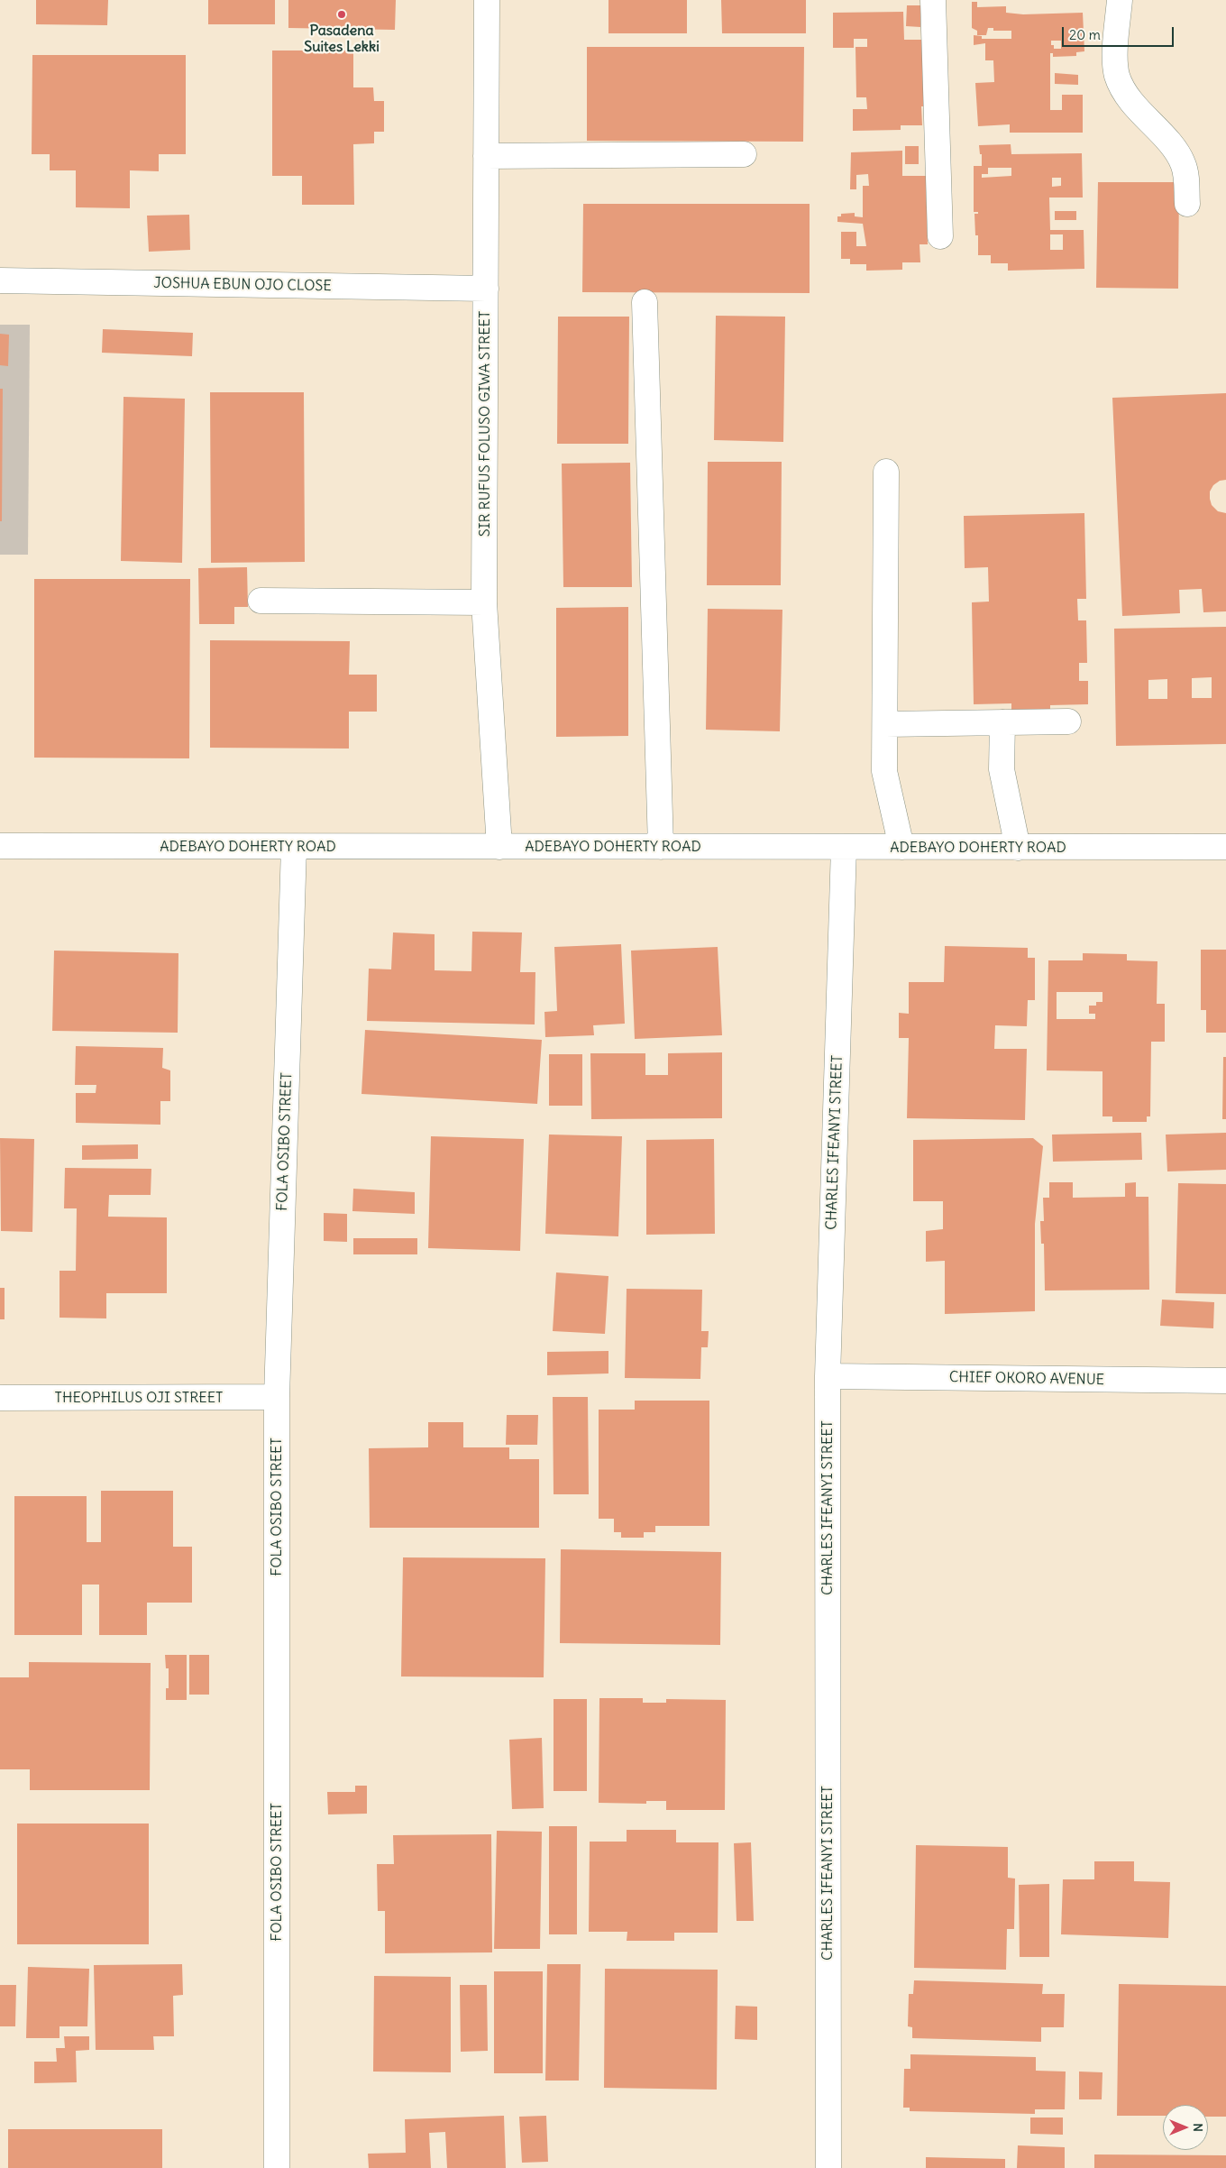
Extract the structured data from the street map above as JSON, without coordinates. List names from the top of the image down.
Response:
{
  "streets": {
    "street": [
      "JOSHUA EBUN OJO CLOSE",
      "SIR RUFUS FOLUSO GIWA STREET",
      "ADEBAYO DOHERTY ROAD",
      "FOLA OSIBO STREET",
      "CHARLES IFEANYI STREET",
      "CHIEF OKORO AVENUE",
      "THEOPHILUS OJI STREET"
    ]
  },
  "crossings": [
    ["JOSHUA EBUN OJO CLOSE", "SIR RUFUS FOLUSO GIWA STREET"],
    ["SIR RUFUS FOLUSO GIWA STREET", "ADEBAYO DOHERTY ROAD"],
    ["ADEBAYO DOHERTY ROAD", "FOLA OSIBO STREET"],
    ["ADEBAYO DOHERTY ROAD", "CHARLES IFEANYI STREET"],
    ["FOLA OSIBO STREET", "THEOPHILUS OJI STREET"],
    ["CHARLES IFEANYI STREET", "CHIEF OKORO AVENUE"]
  ],
  "places": ["Pasadena Suites Lekki"],
  "scale_bar": "20 m",
  "north": "right"
}
